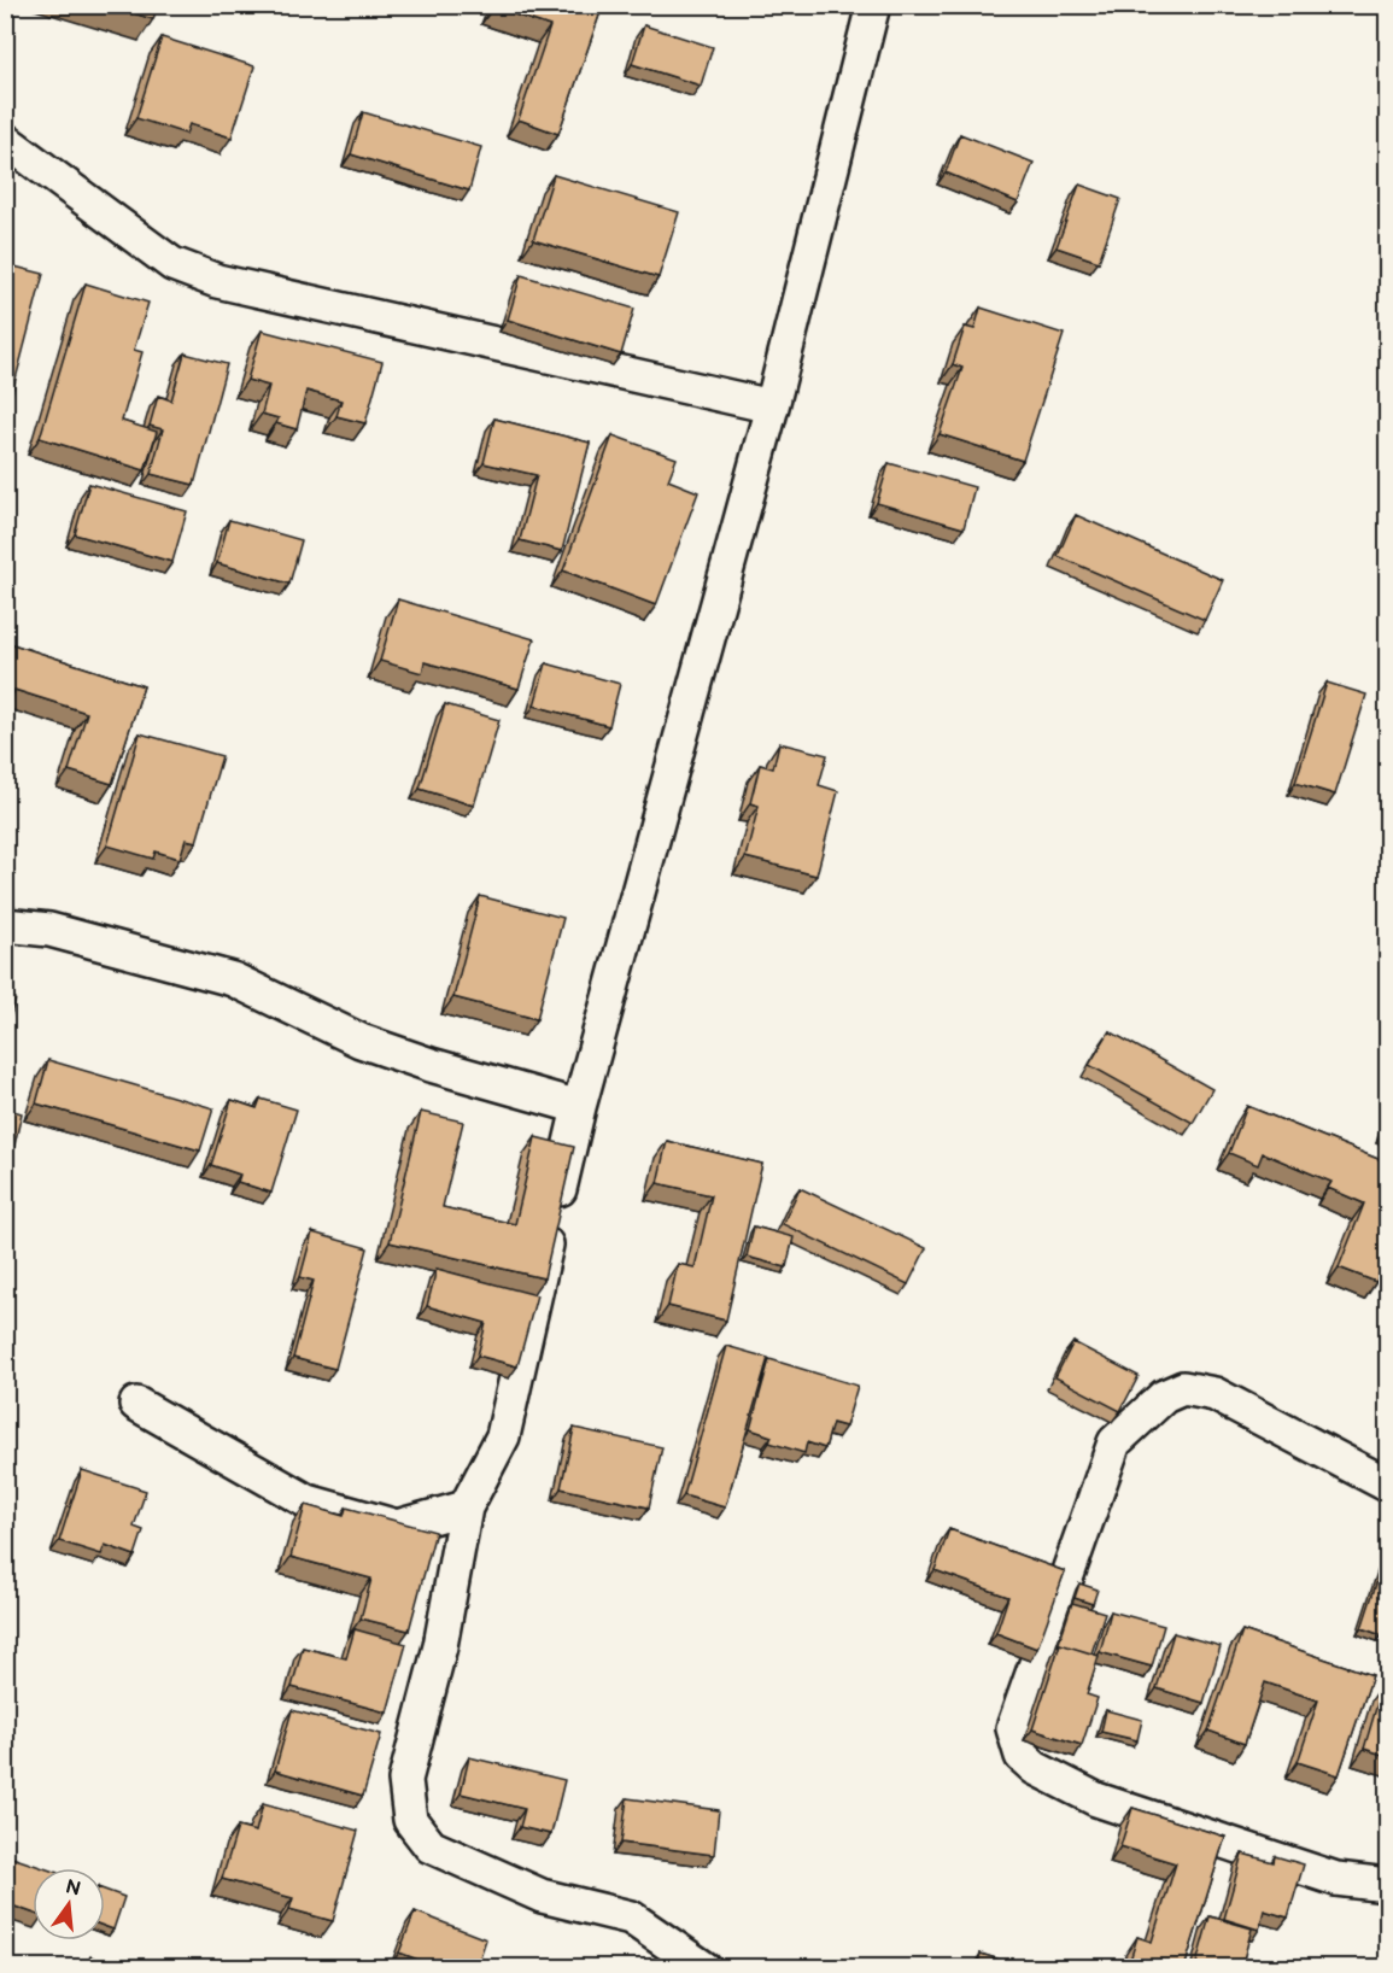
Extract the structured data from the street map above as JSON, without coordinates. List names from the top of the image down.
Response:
{
  "north": "top"
}
